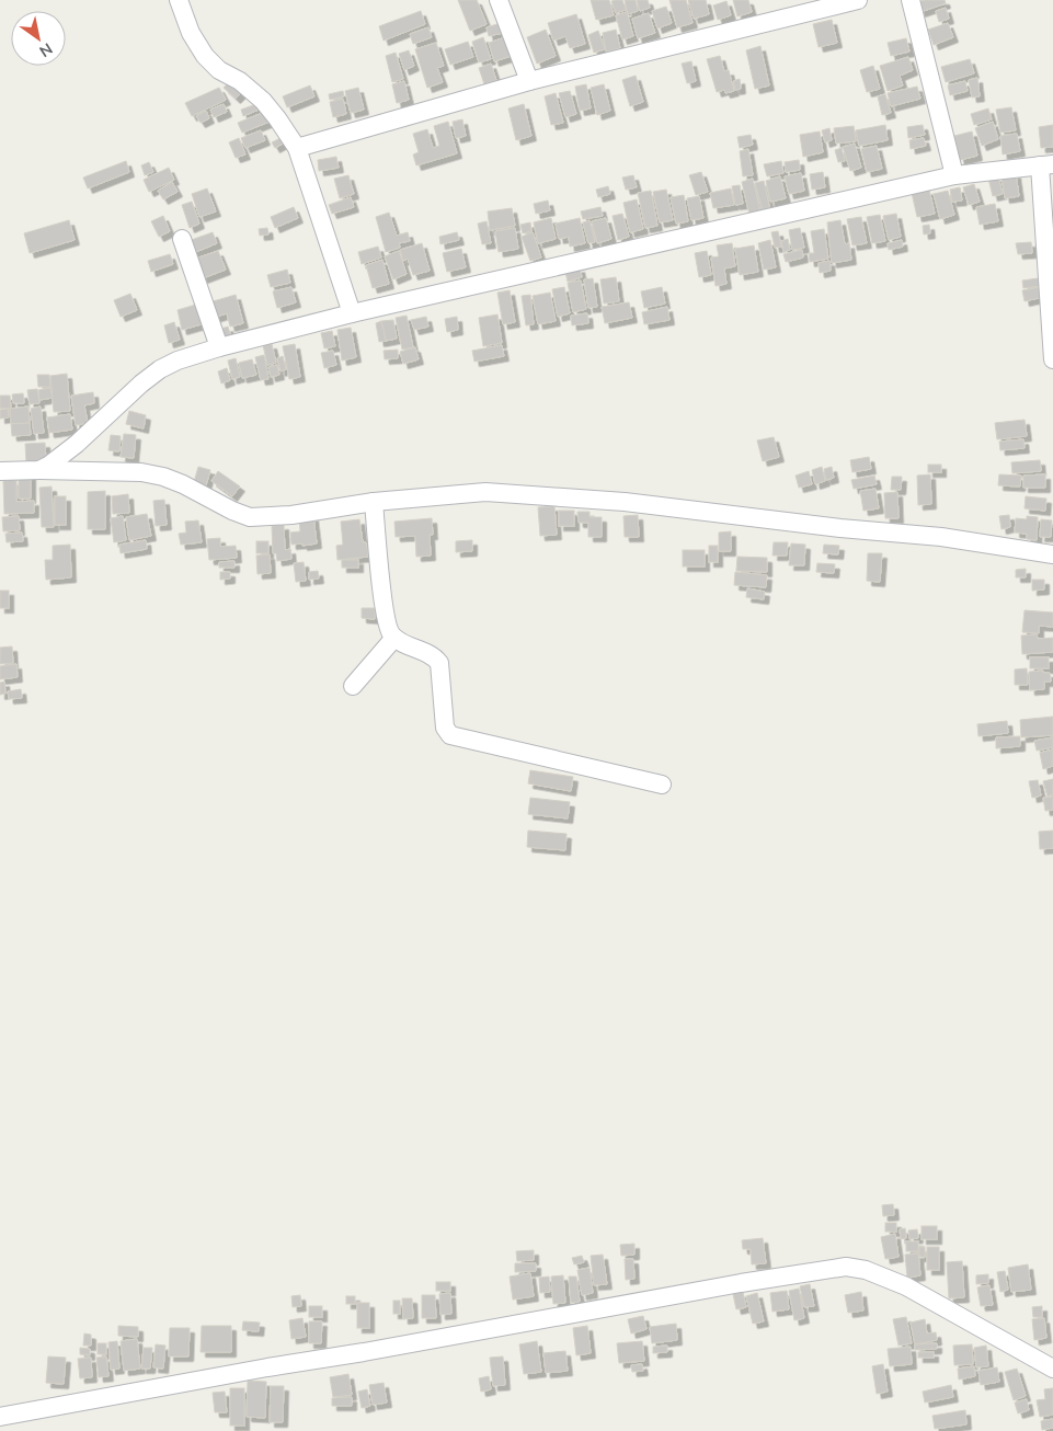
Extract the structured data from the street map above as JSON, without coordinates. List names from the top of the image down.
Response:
{
  "north": "bottom right"
}
